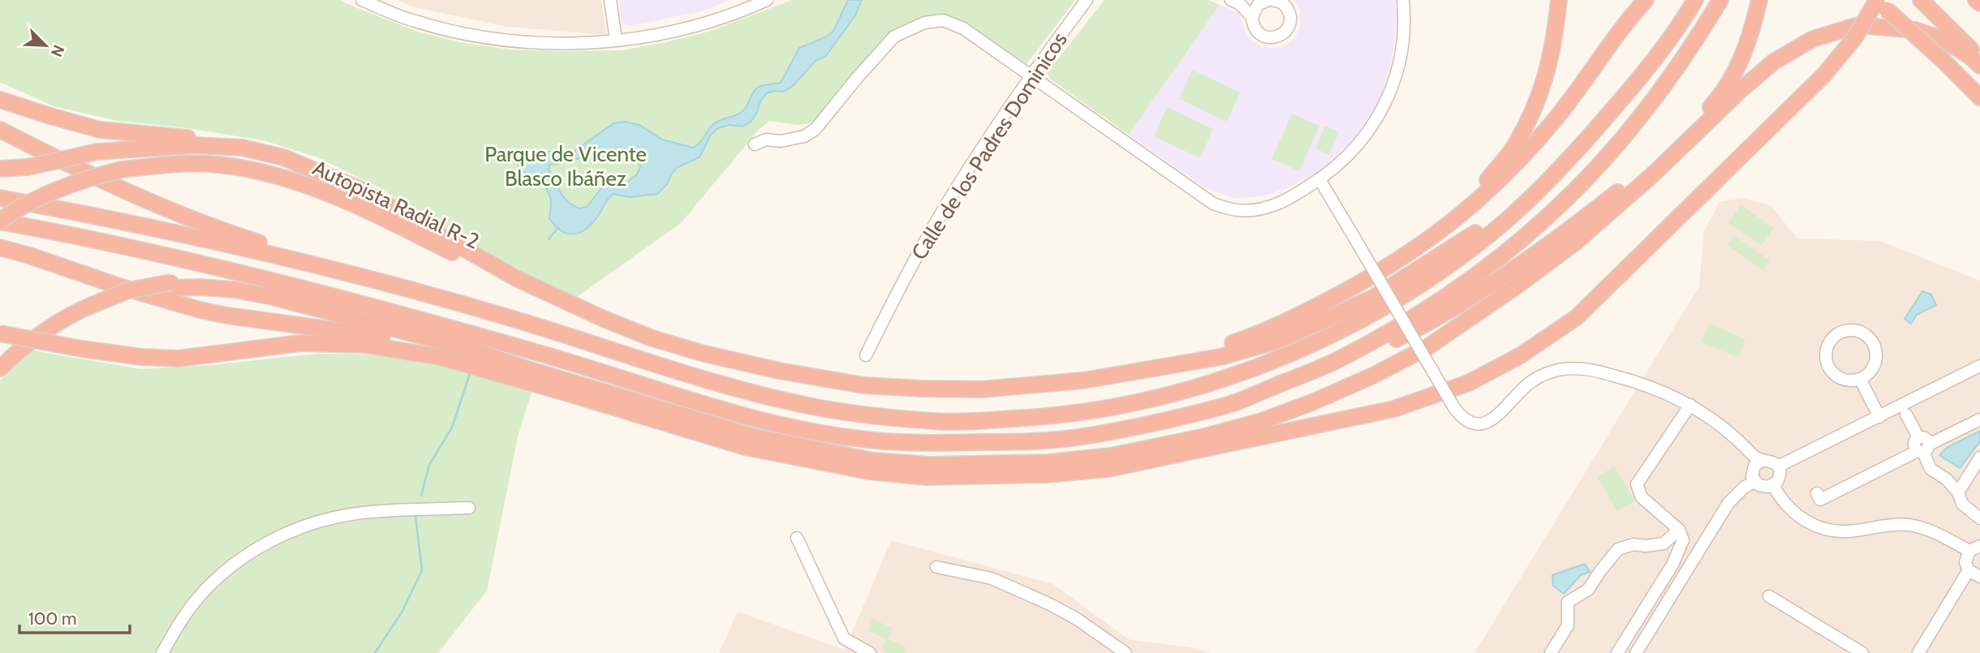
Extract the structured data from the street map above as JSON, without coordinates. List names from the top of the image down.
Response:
{
  "streets": {
    "highway": ["Autopista Radial R-2"],
    "street": ["Calle de los Padres Dominicos"]
  },
  "parks": ["Parque de Vicente Blasco Ibáñez"],
  "scale_bar": "100 m",
  "north": "bottom right"
}
